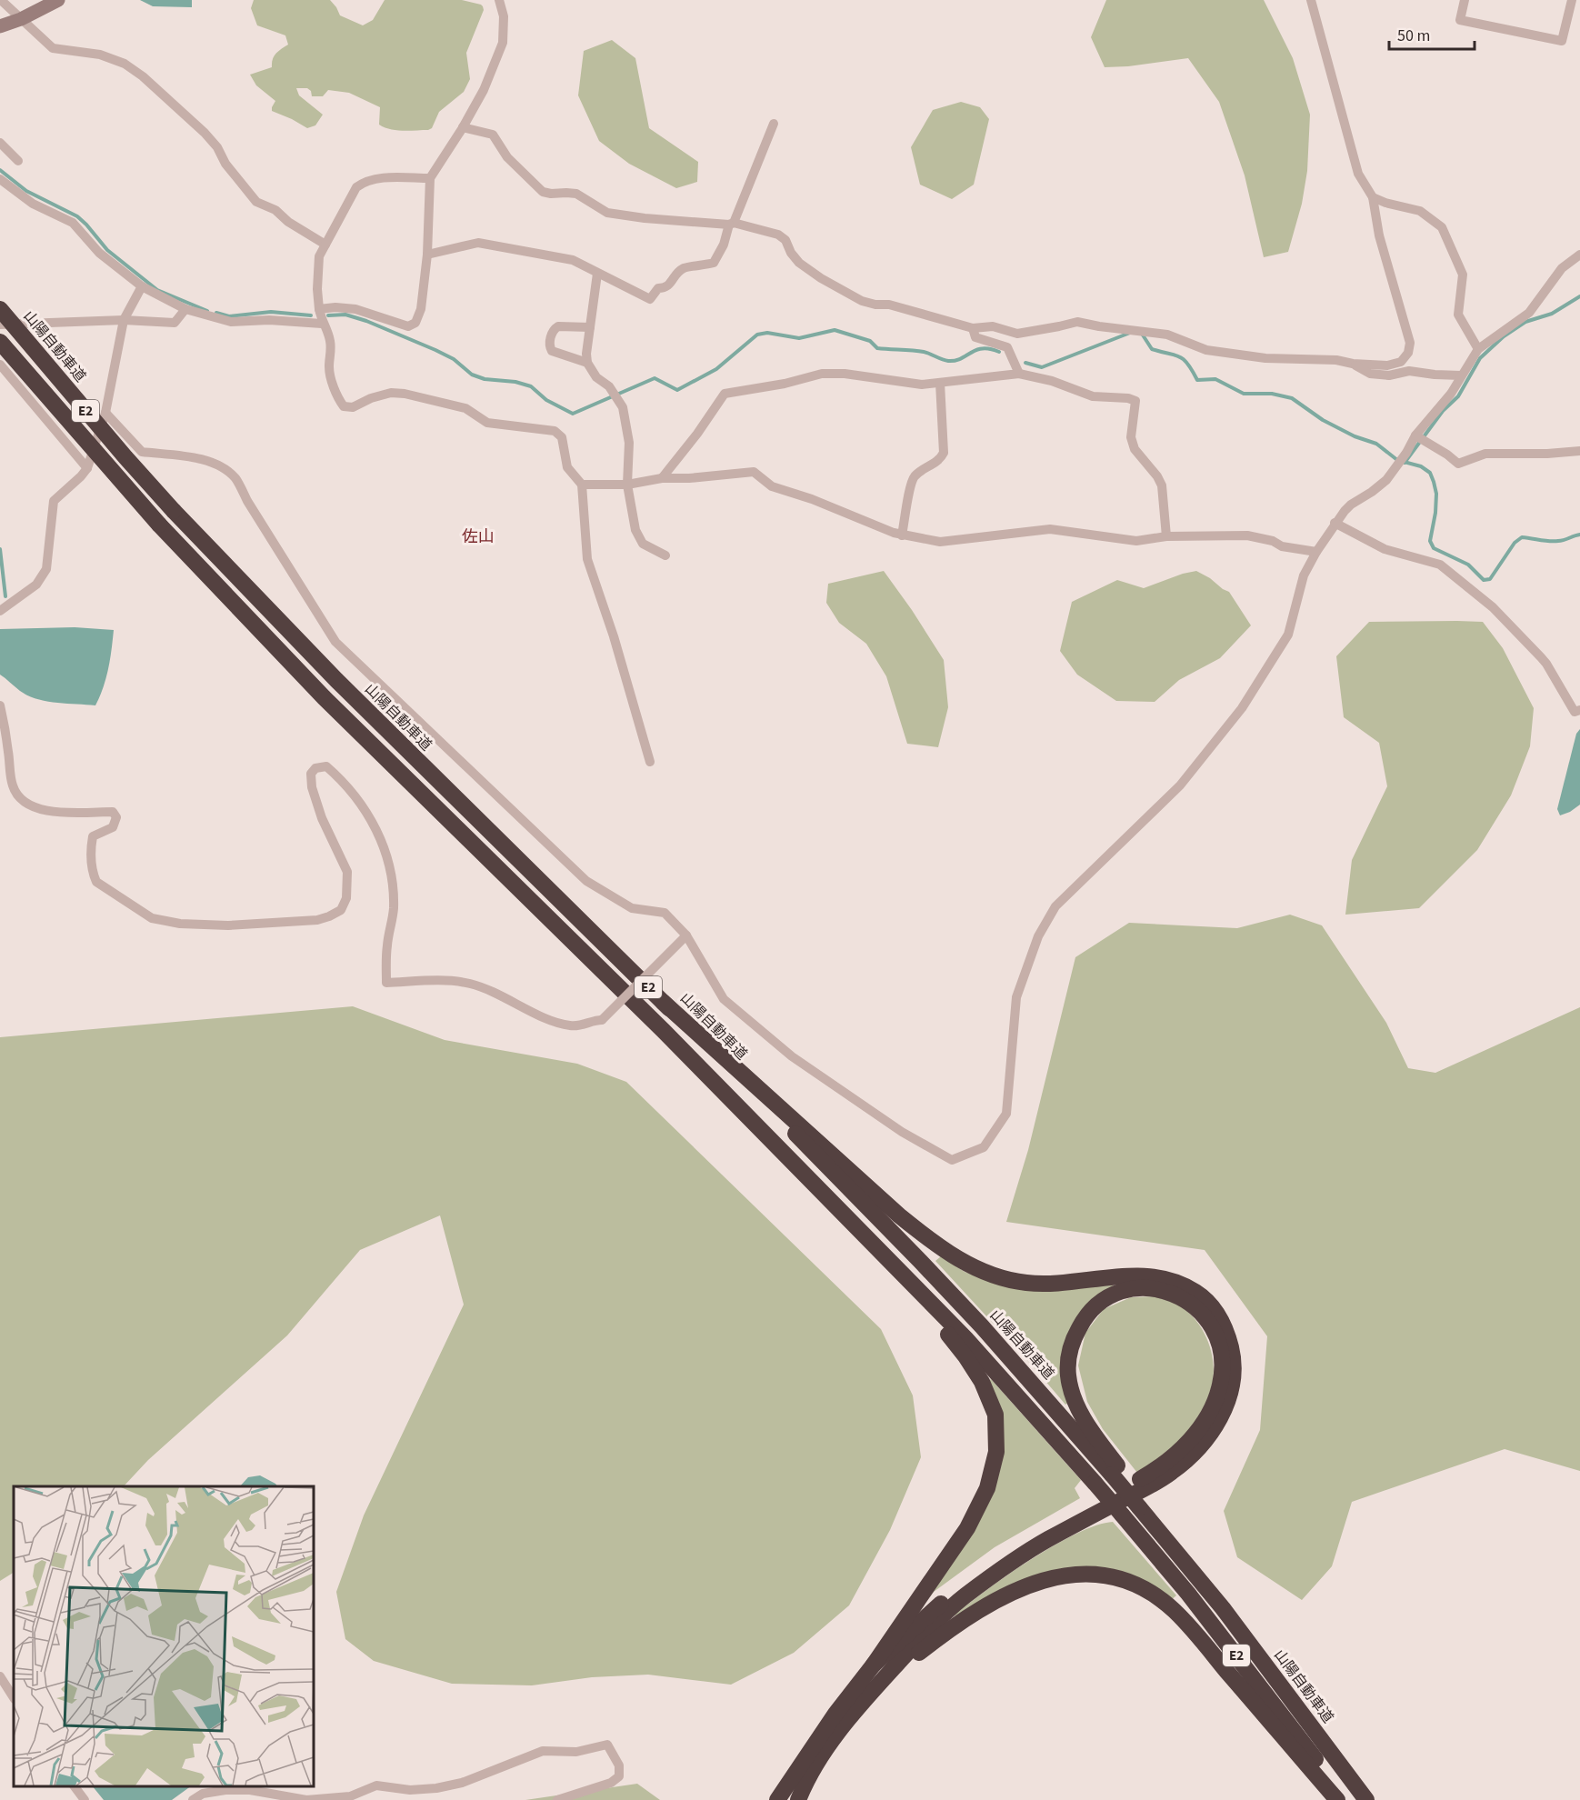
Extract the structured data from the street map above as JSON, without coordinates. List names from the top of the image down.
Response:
{
  "streets": {
    "highway": ["山陽自動車道", "E2"]
  },
  "districts": ["佐山"],
  "scale_bar": "50 m"
}
